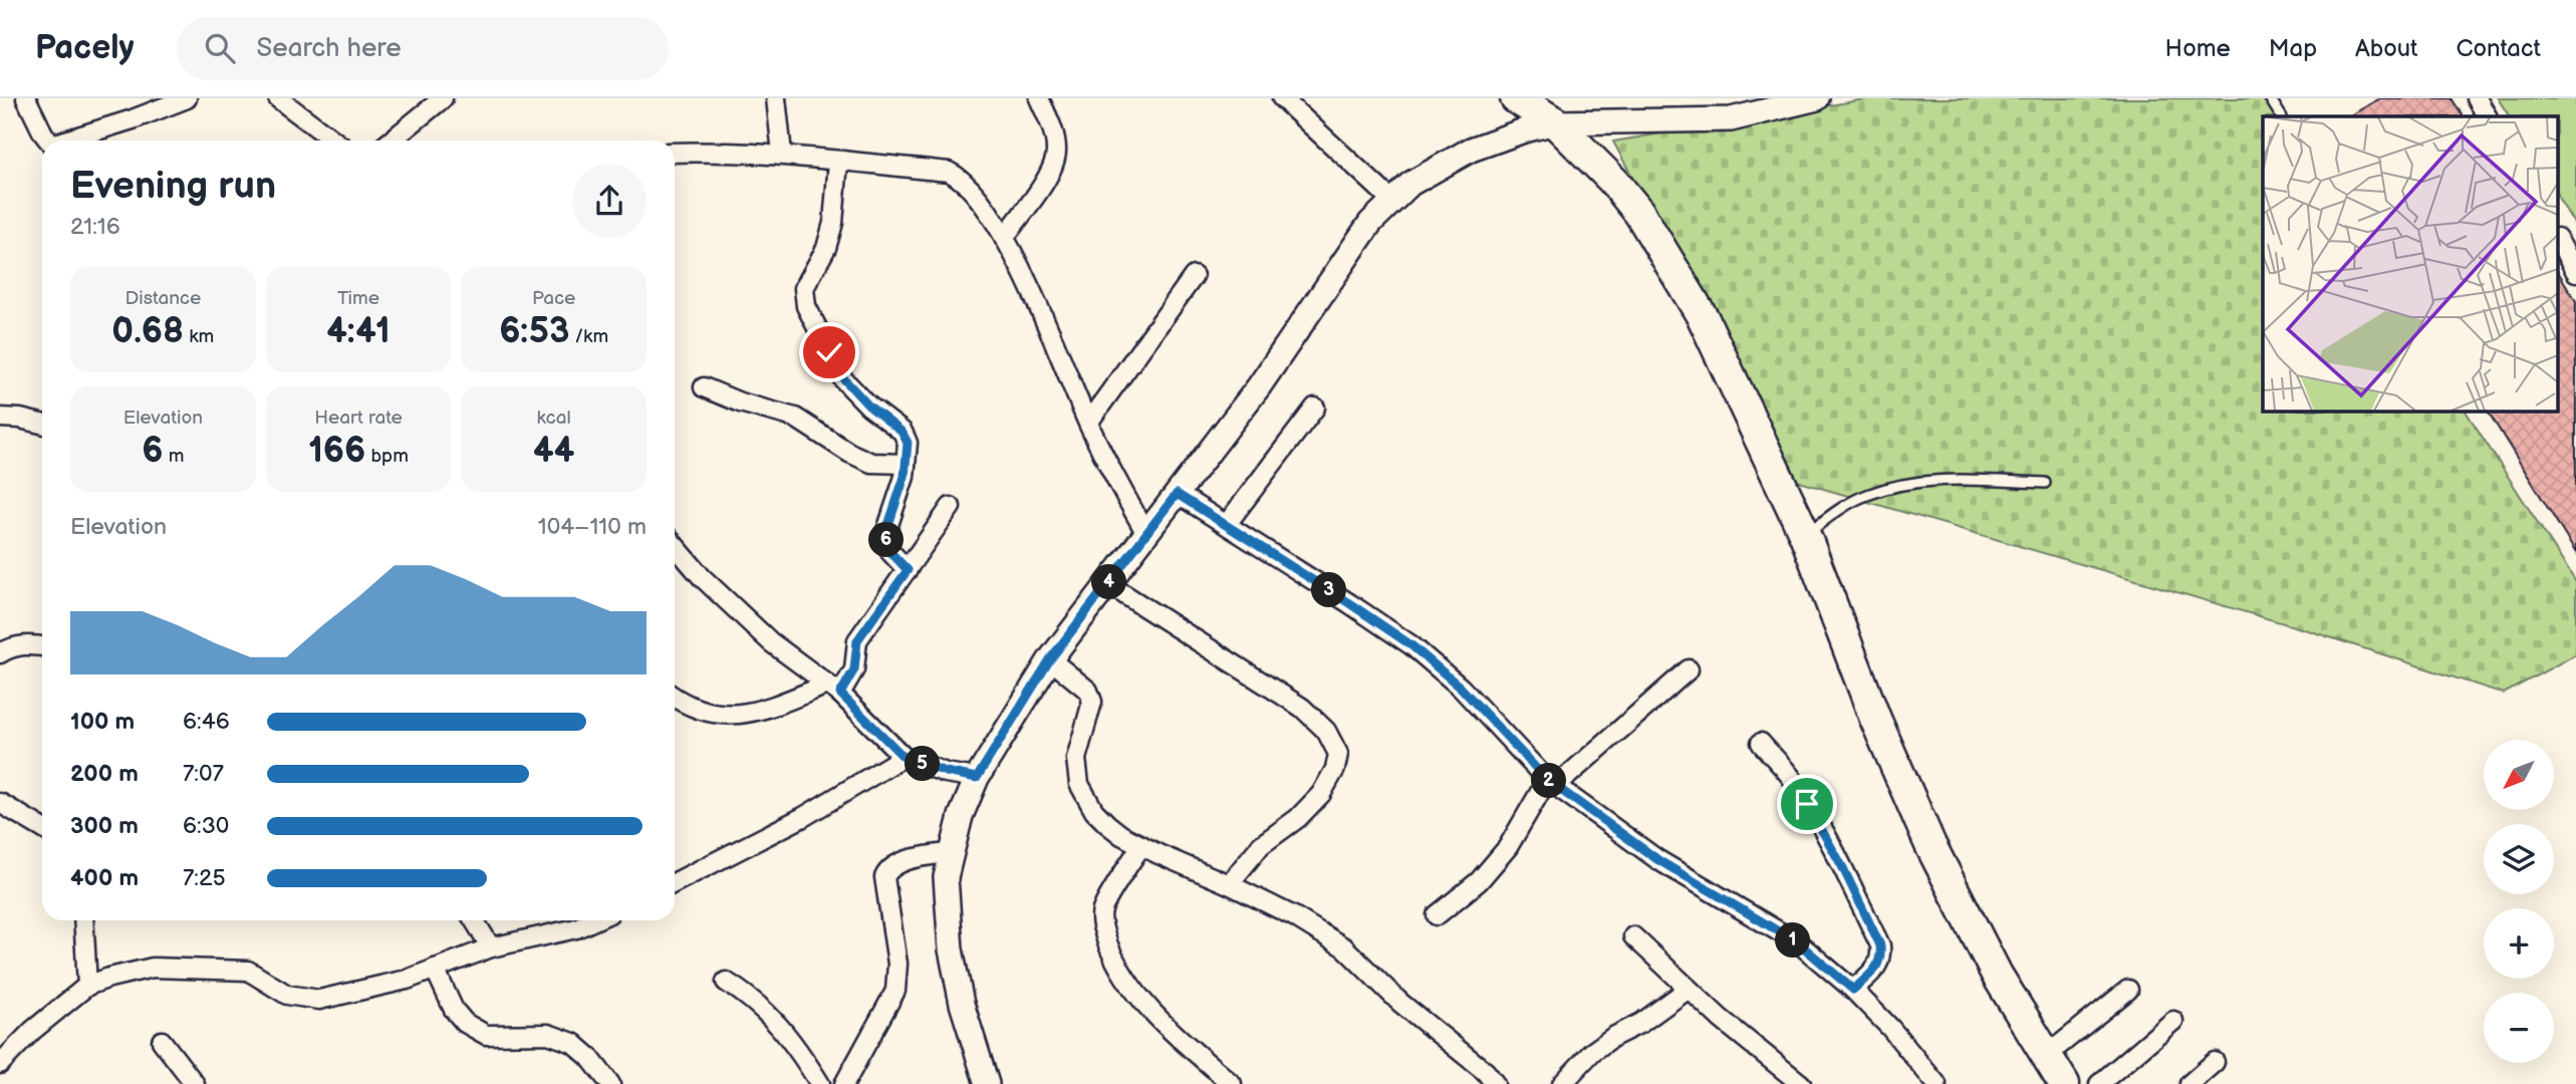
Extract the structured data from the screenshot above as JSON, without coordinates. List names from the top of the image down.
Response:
{
  "north": "bottom left",
  "page": {
    "header": "Pacely",
    "search": "Search here",
    "nav": [
      "Home",
      "Map",
      "About",
      "Contact"
    ],
    "heading": ["Evening run", "21:16"],
    "stats": [
      ["Distance", "0.68 km"],
      ["Time", "4:41"],
      ["Pace", "6:53 /km"],
      ["Elevation", "6 m"],
      ["Heart rate", "166 bpm"],
      ["kcal", "44"]
    ],
    "chart": ["Elevation", "104–110 m"],
    "pins": [
      "6",
      "4",
      "3",
      "5",
      "2",
      "1"
    ],
    "list": [
      {
        "name": "100 m",
        "note": "6:46"
      },
      {
        "name": "200 m",
        "note": "7:07"
      },
      {
        "name": "300 m",
        "note": "6:30"
      },
      {
        "name": "400 m",
        "note": "7:25"
      }
    ],
    "map_buttons": ["+", "−"]
  }
}
